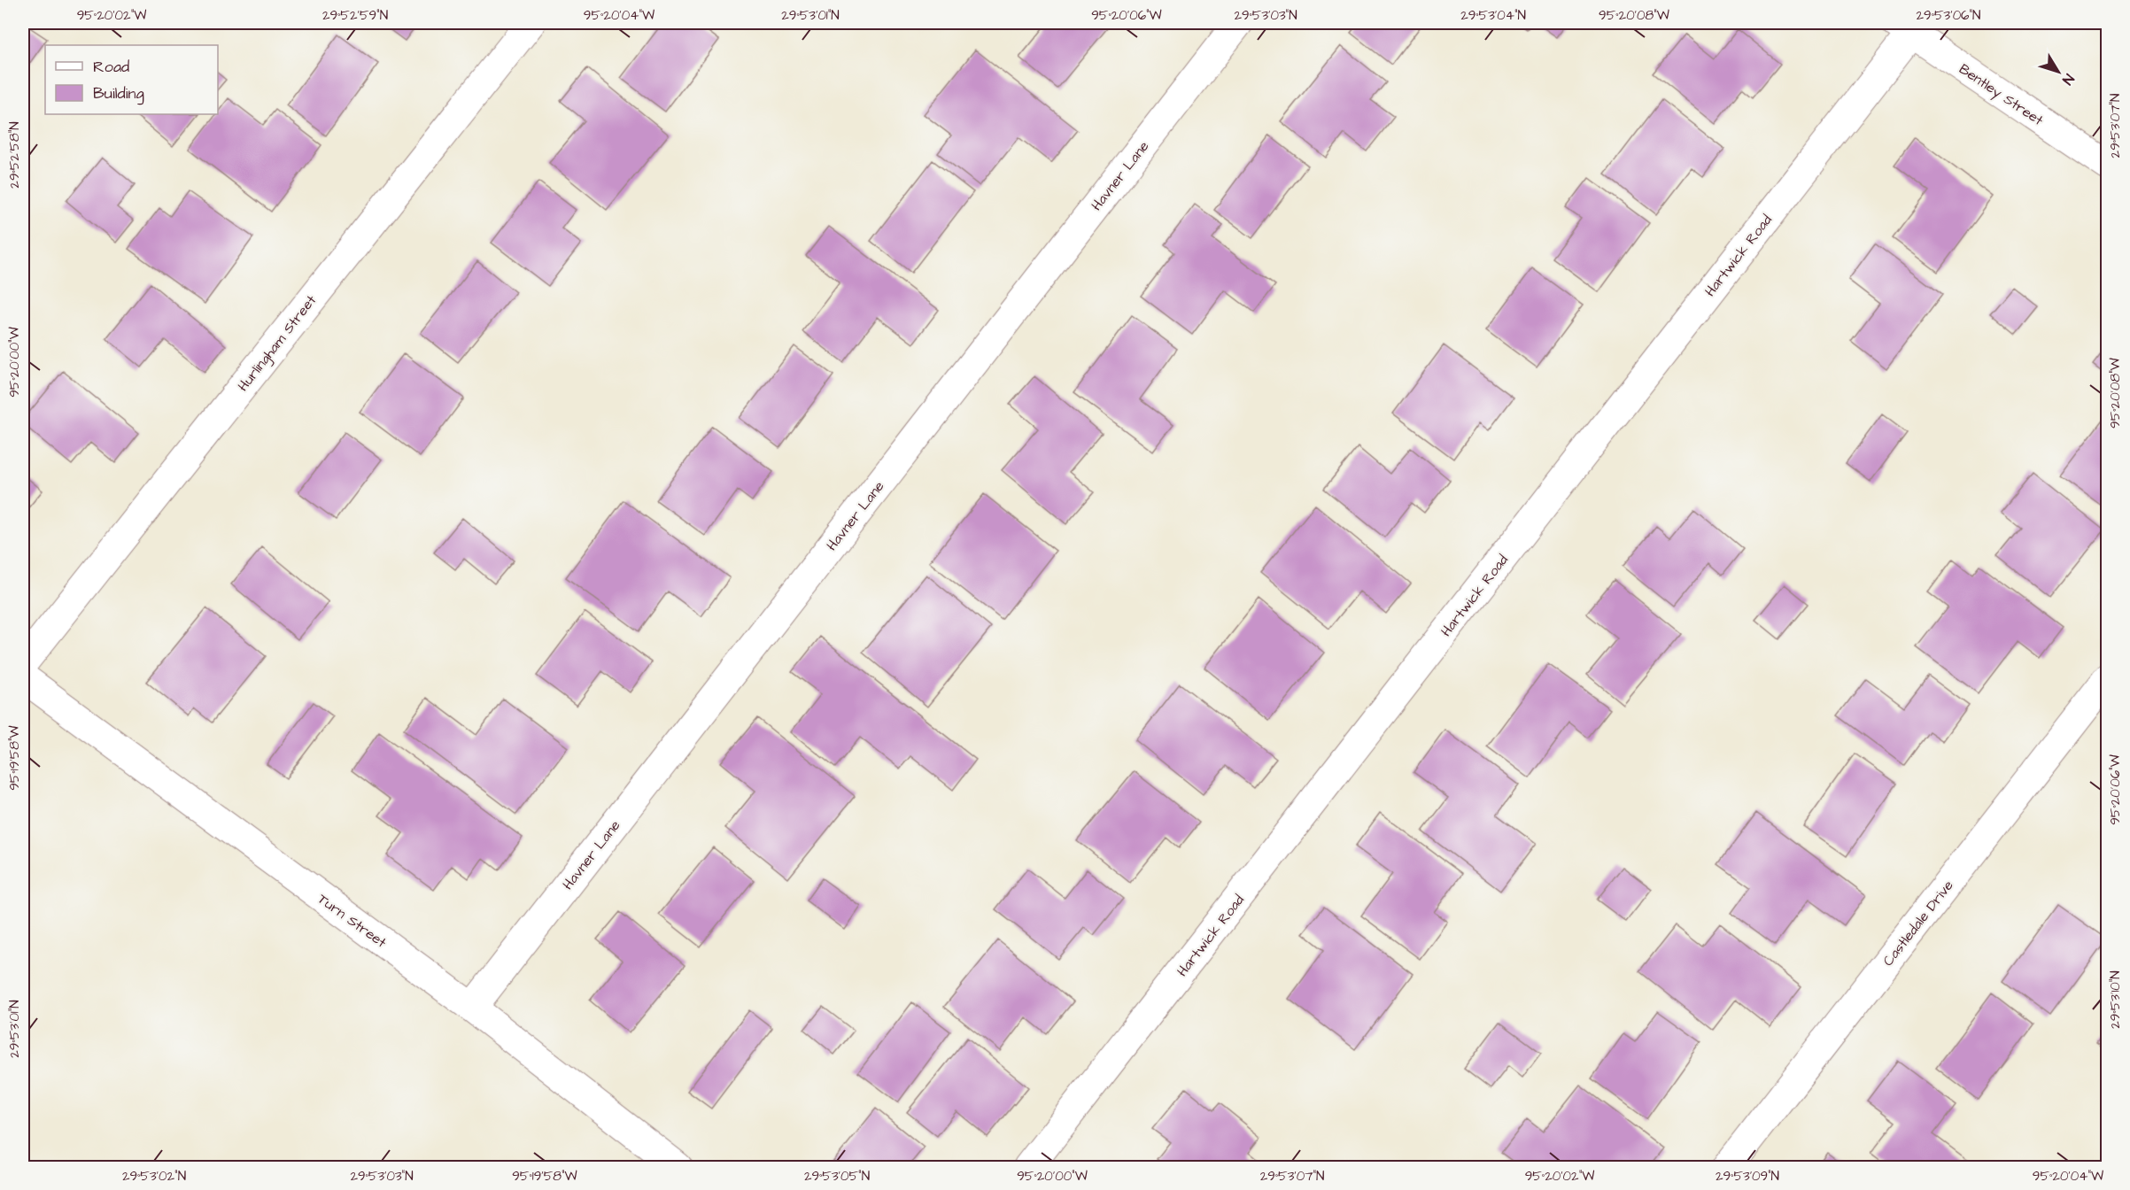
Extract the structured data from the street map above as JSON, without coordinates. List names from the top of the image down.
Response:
{
  "streets": {
    "street": [
      "Bentley Street",
      "Havner Lane",
      "Hartwick Road",
      "Hurlingham Street",
      "Turn Street",
      "Castledale Drive"
    ]
  },
  "crossings": [
    ["Bentley Street", "Hartwick Road"],
    ["Havner Lane", "Turn Street"]
  ],
  "legend": ["Road", "Building"],
  "north": "bottom right",
  "coordinates": [
    "95°20'02\"W",
    "29°52'59\"N",
    "95°20'04\"W",
    "29°53'01\"N",
    "95°20'06\"W",
    "29°53'03\"N",
    "29°53'04\"N",
    "95°20'08\"W",
    "29°53'06\"N",
    "29°53'07\"N",
    "29°52'58\"N",
    "95°20'00\"W",
    "95°19'58\"W",
    "29°53'10\"N",
    "29°53'02\"N",
    "29°53'05\"N",
    "29°53'09\"N"
  ]
}
